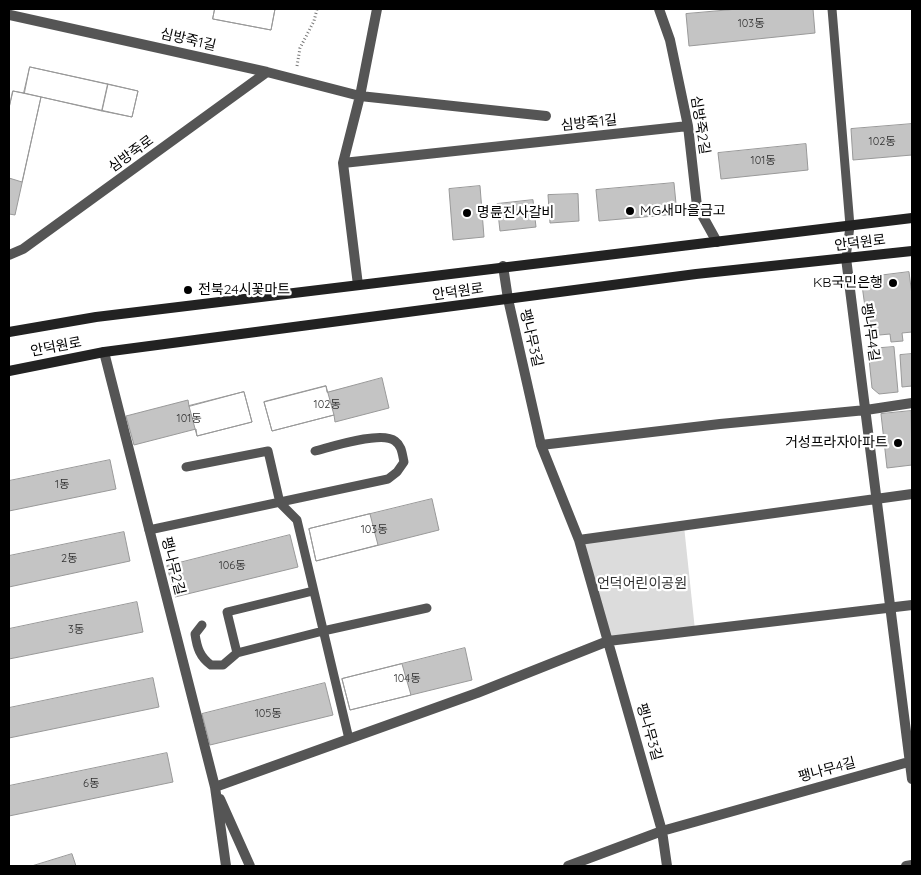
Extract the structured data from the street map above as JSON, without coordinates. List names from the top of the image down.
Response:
{
  "streets": {
    "street": [
      "심방죽1길",
      "심방죽2길",
      "심방죽로",
      "안덕원로",
      "팽나무4길",
      "팽나무3길",
      "팽나무2길"
    ]
  },
  "crossings": [
    ["심방죽1길", "심방죽2길"],
    ["심방죽1길", "심방죽로"],
    ["심방죽2길", "안덕원로"],
    ["안덕원로", "팽나무4길"],
    ["안덕원로", "팽나무3길"],
    ["안덕원로", "팽나무2길"],
    ["팽나무4길", "팽나무3길"]
  ],
  "parks": ["언덕어린이공원"],
  "places": [
    "MG새마을금고",
    "명륜진사갈비",
    "KB국민은행",
    "전북24시꽃마트",
    "거성프라자아파트"
  ],
  "house_numbers": [
    "103동",
    "102동",
    "101동",
    "102동",
    "101동",
    "1동",
    "103동",
    "2동",
    "106동",
    "3동",
    "104동",
    "105동",
    "6동"
  ]
}
